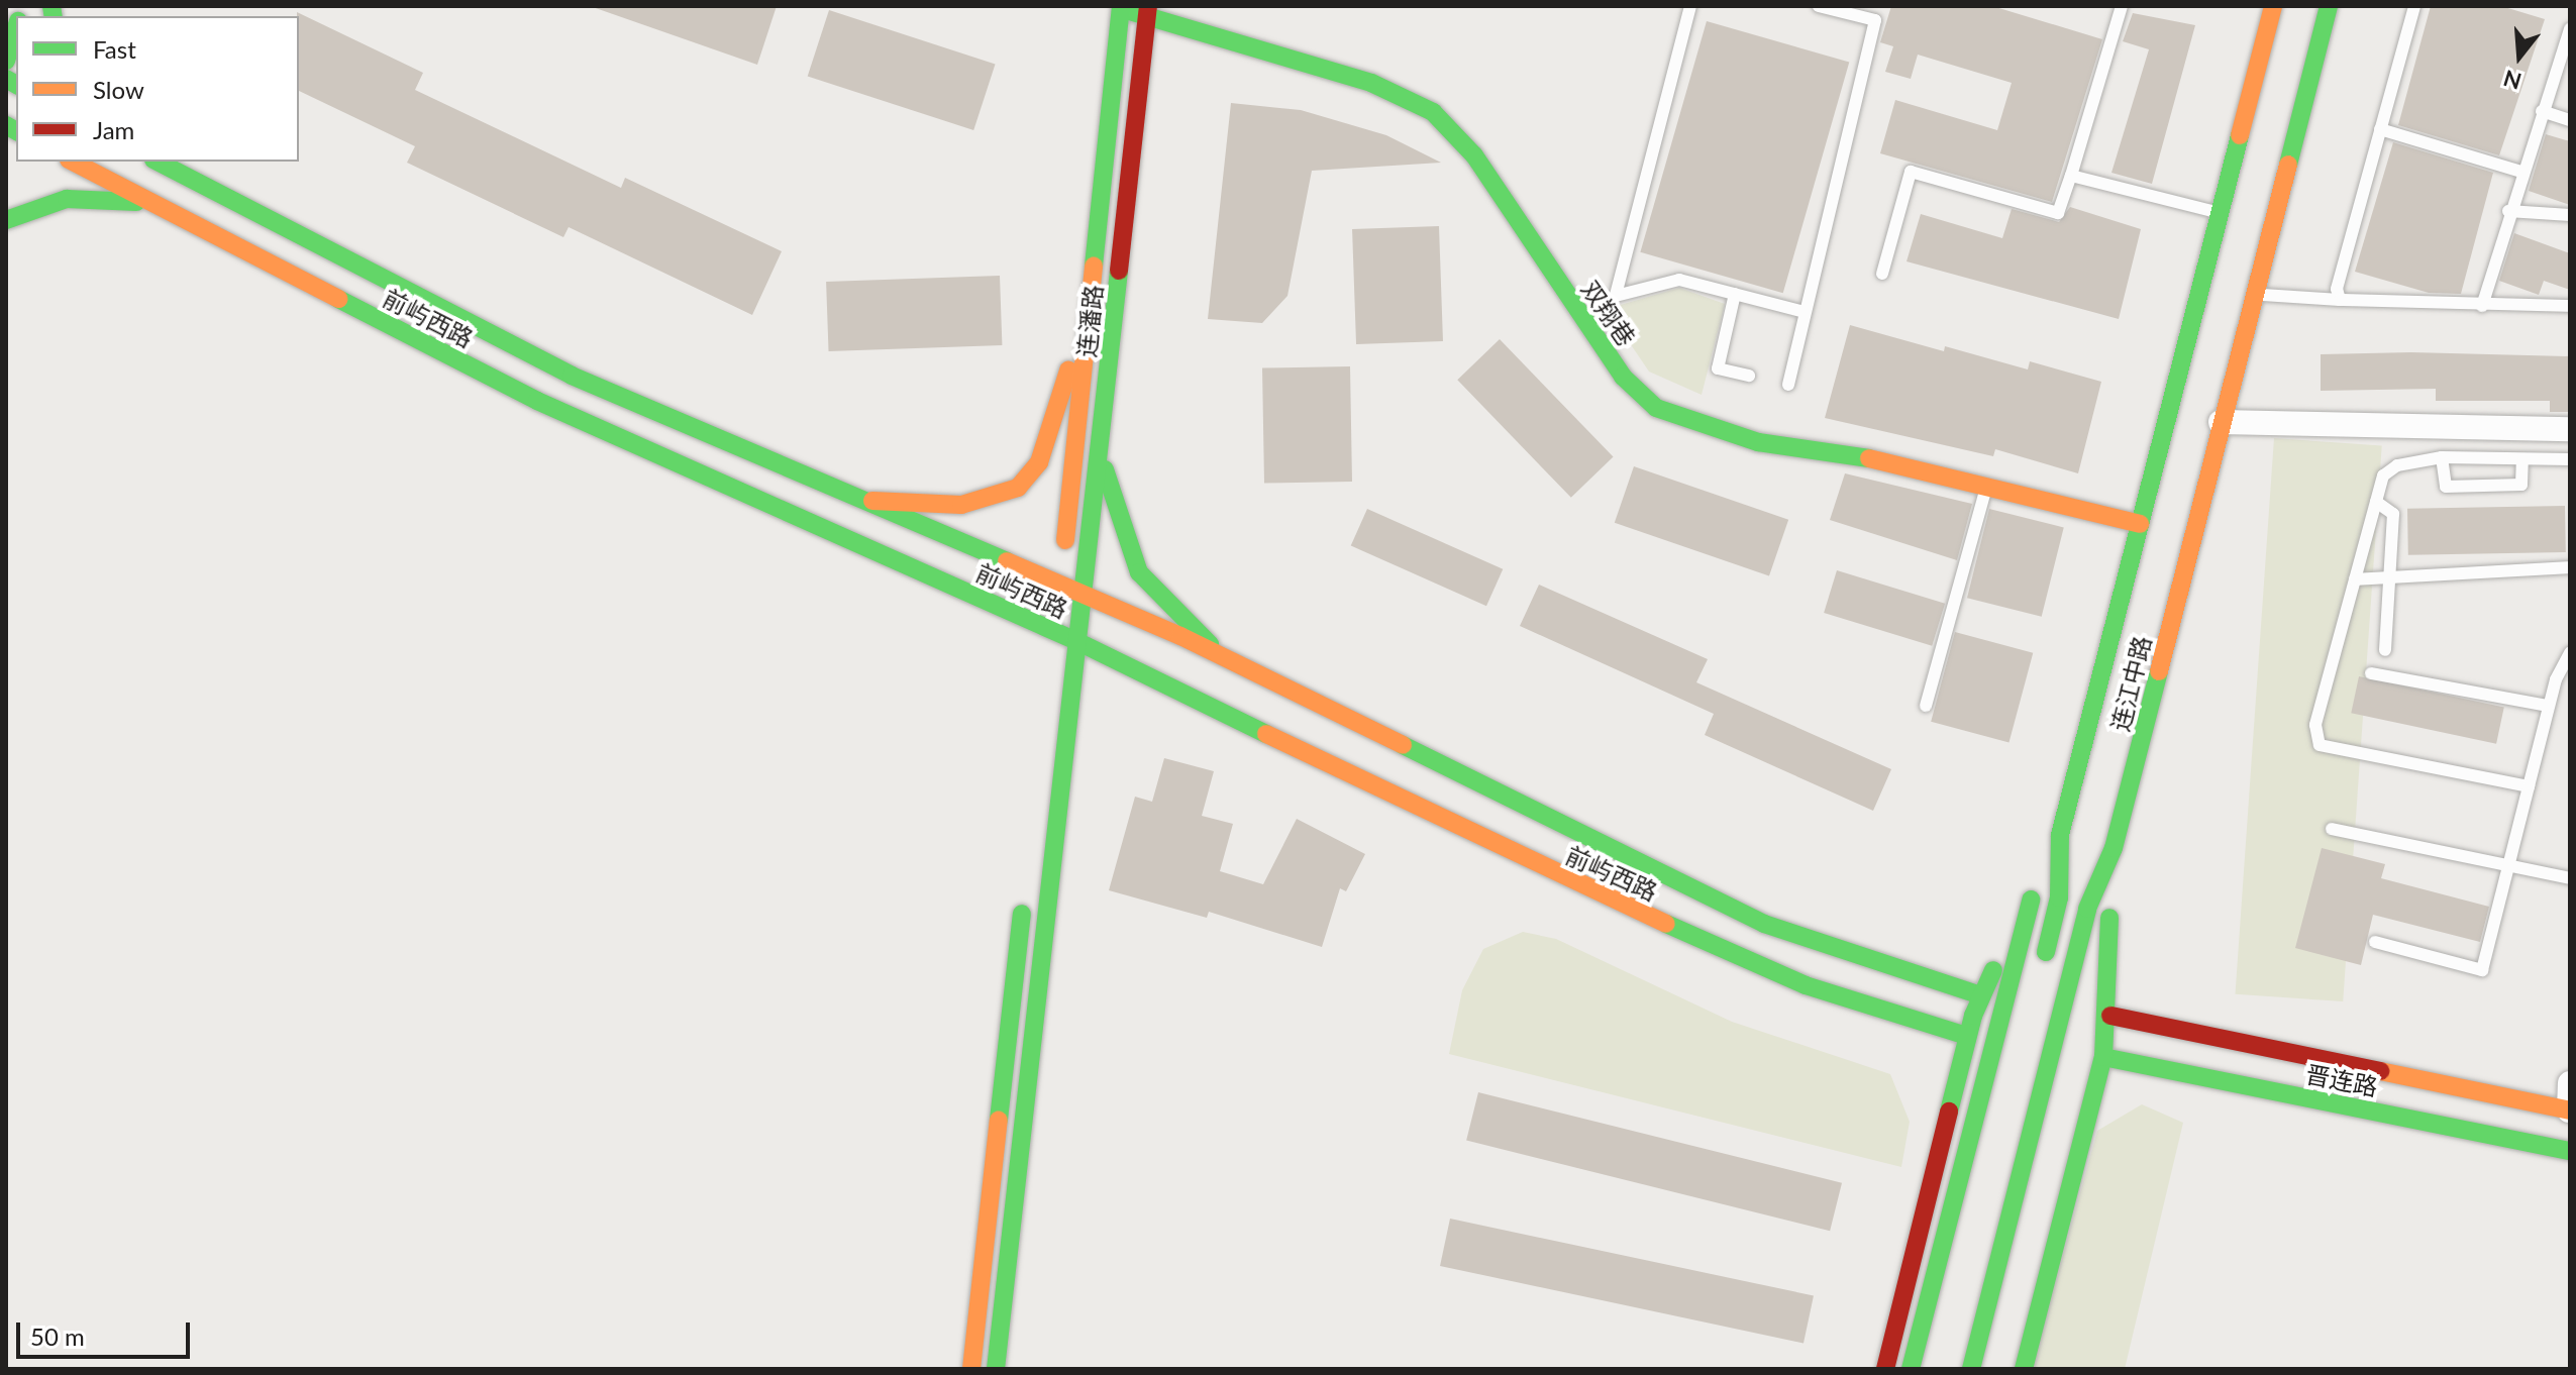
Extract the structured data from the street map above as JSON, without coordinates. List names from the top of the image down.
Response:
{
  "streets": {
    "main road": [
      "双翔巷",
      "前屿西路",
      "连潘路",
      "连江中路",
      "晋连路"
    ]
  },
  "crossings": [
    ["双翔巷", "连潘路"],
    ["双翔巷", "连江中路"],
    ["前屿西路", "连潘路"]
  ],
  "legend": ["Fast", "Slow", "Jam"],
  "scale_bar": "50 m",
  "north": "bottom"
}
